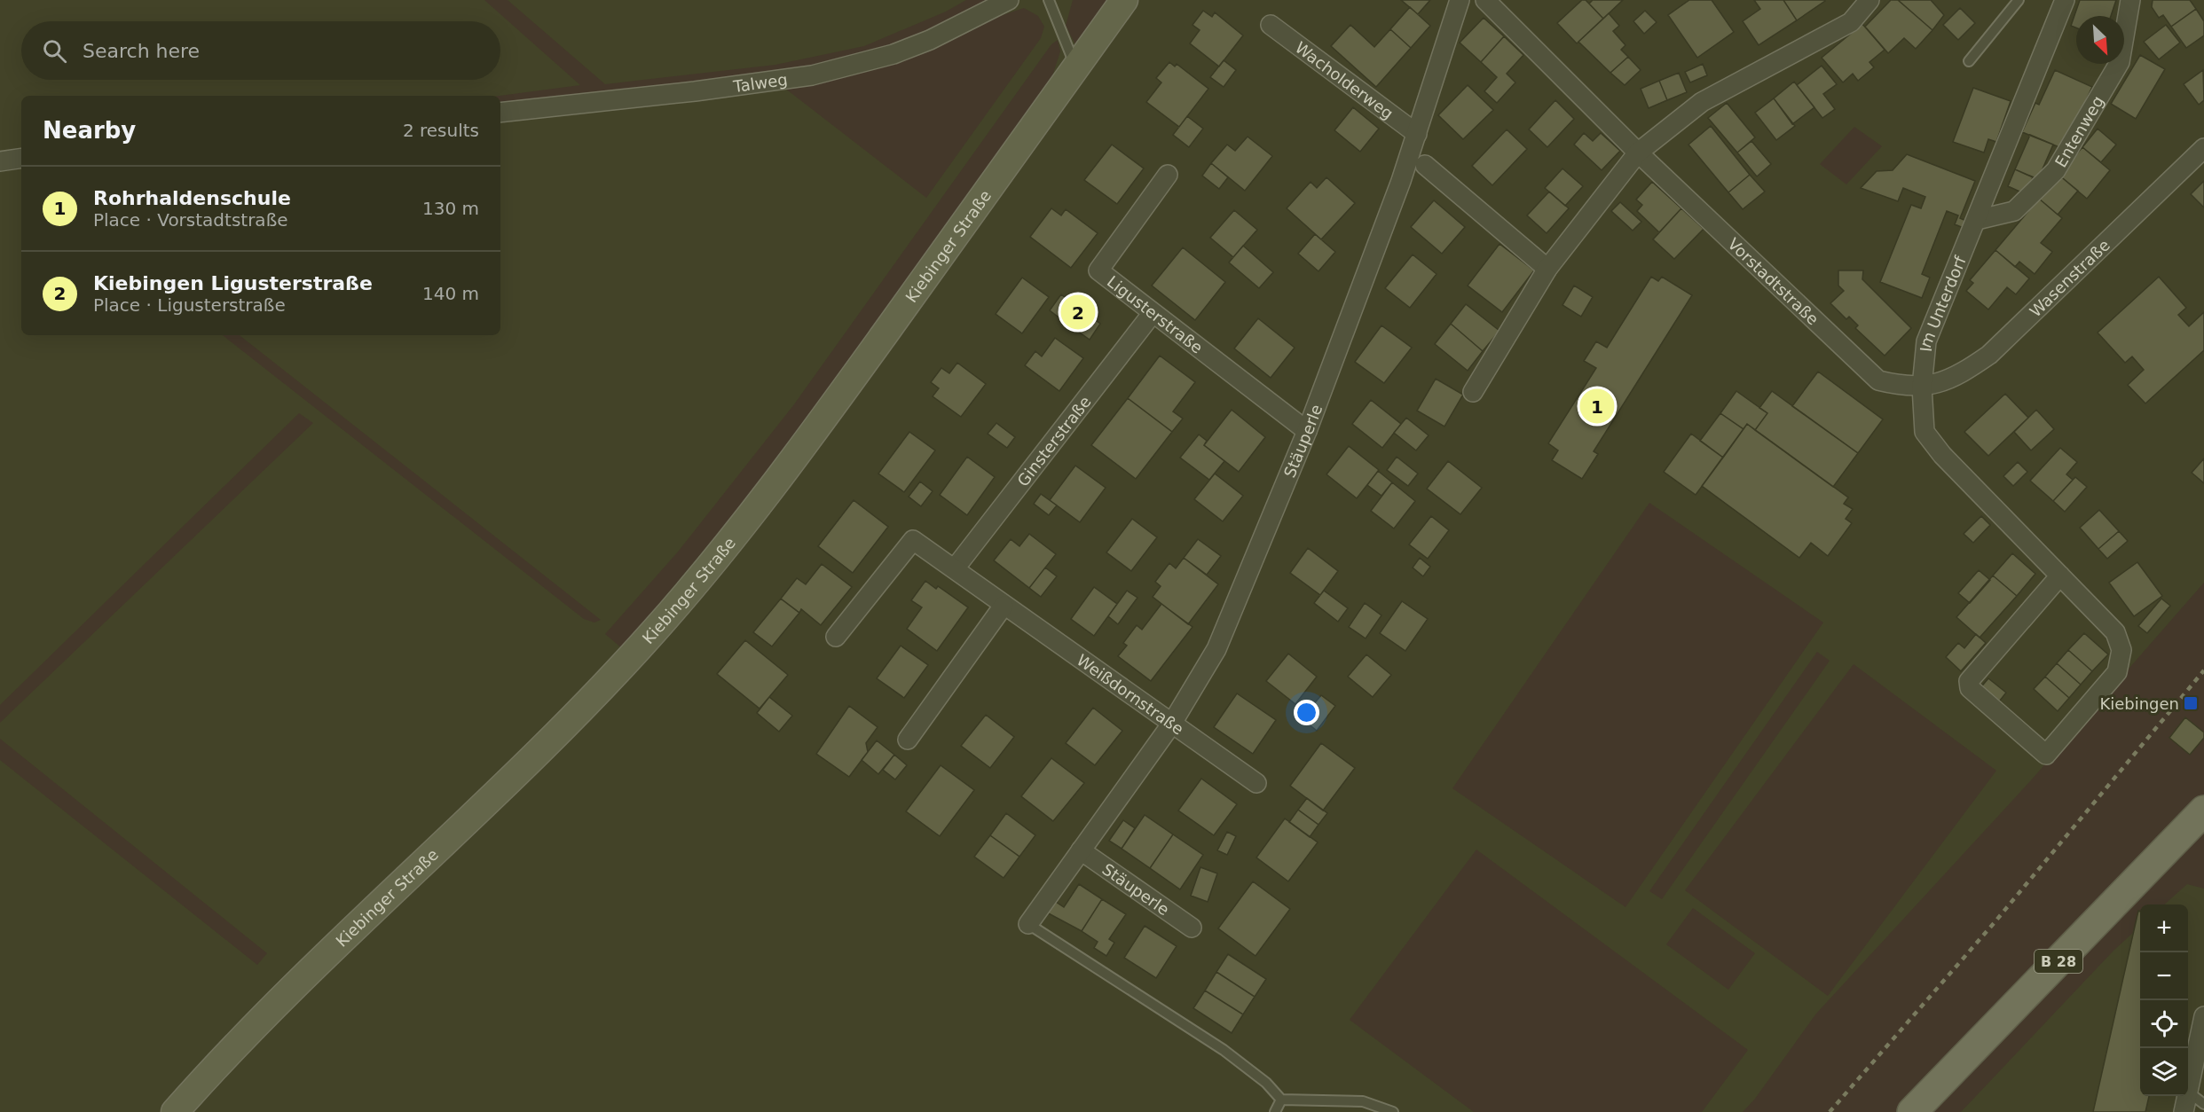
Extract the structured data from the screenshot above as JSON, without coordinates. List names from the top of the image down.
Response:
{
  "streets": {
    "main road": ["B 28"],
    "street": [
      "Wacholderweg",
      "Talweg",
      "Entenweg",
      "Kiebinger Straße",
      "Wasenstraße",
      "Vorstadtstraße",
      "Im Unterdorf",
      "Ligusterstraße",
      "Ginsterstraße",
      "Stäuperle",
      "Weißdornstraße"
    ]
  },
  "crossings": [
    ["Wacholderweg", "Stäuperle"],
    ["Entenweg", "Im Unterdorf"],
    ["Wasenstraße", "Vorstadtstraße"],
    ["Wasenstraße", "Im Unterdorf"],
    ["Vorstadtstraße", "Im Unterdorf"],
    ["Ligusterstraße", "Ginsterstraße"],
    ["Ligusterstraße", "Stäuperle"],
    ["Ginsterstraße", "Weißdornstraße"],
    ["Stäuperle", "Weißdornstraße"]
  ],
  "places": {
    "transit": ["Kiebingen"]
  },
  "north": "bottom right",
  "page": {
    "search": "Search here",
    "heading": ["Nearby", "2 results"],
    "list": [
      {
        "mark": "1",
        "name": "Rohrhaldenschule",
        "note": "Place · Vorstadtstraße",
        "value": "130 m"
      },
      {
        "mark": "2",
        "name": "Kiebingen Ligusterstraße",
        "note": "Place · Ligusterstraße",
        "value": "140 m"
      }
    ],
    "pins": ["2", "1"],
    "map_buttons": ["+", "−"]
  }
}
